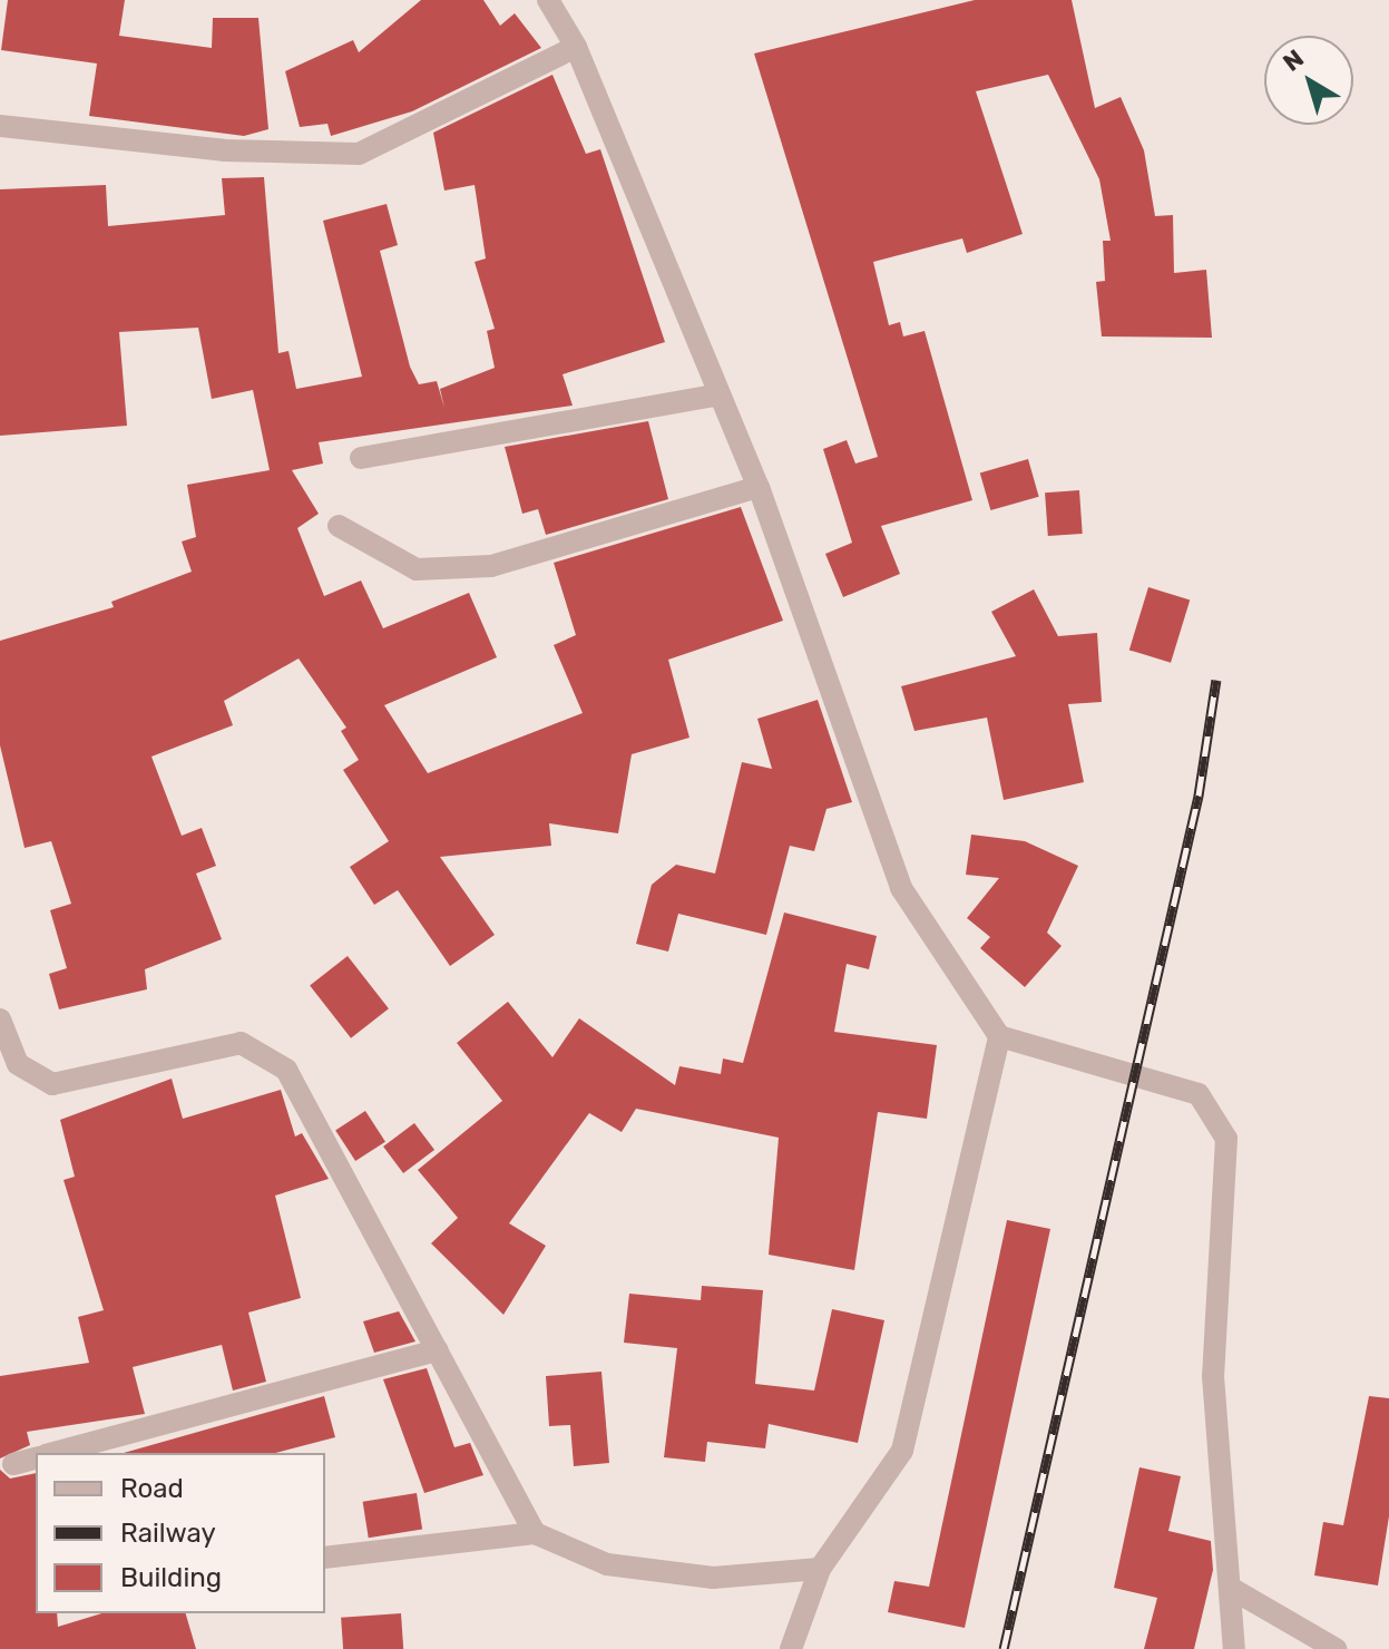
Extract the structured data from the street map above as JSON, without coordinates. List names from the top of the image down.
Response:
{
  "legend": ["Road", "Railway", "Building"],
  "north": "top left"
}
